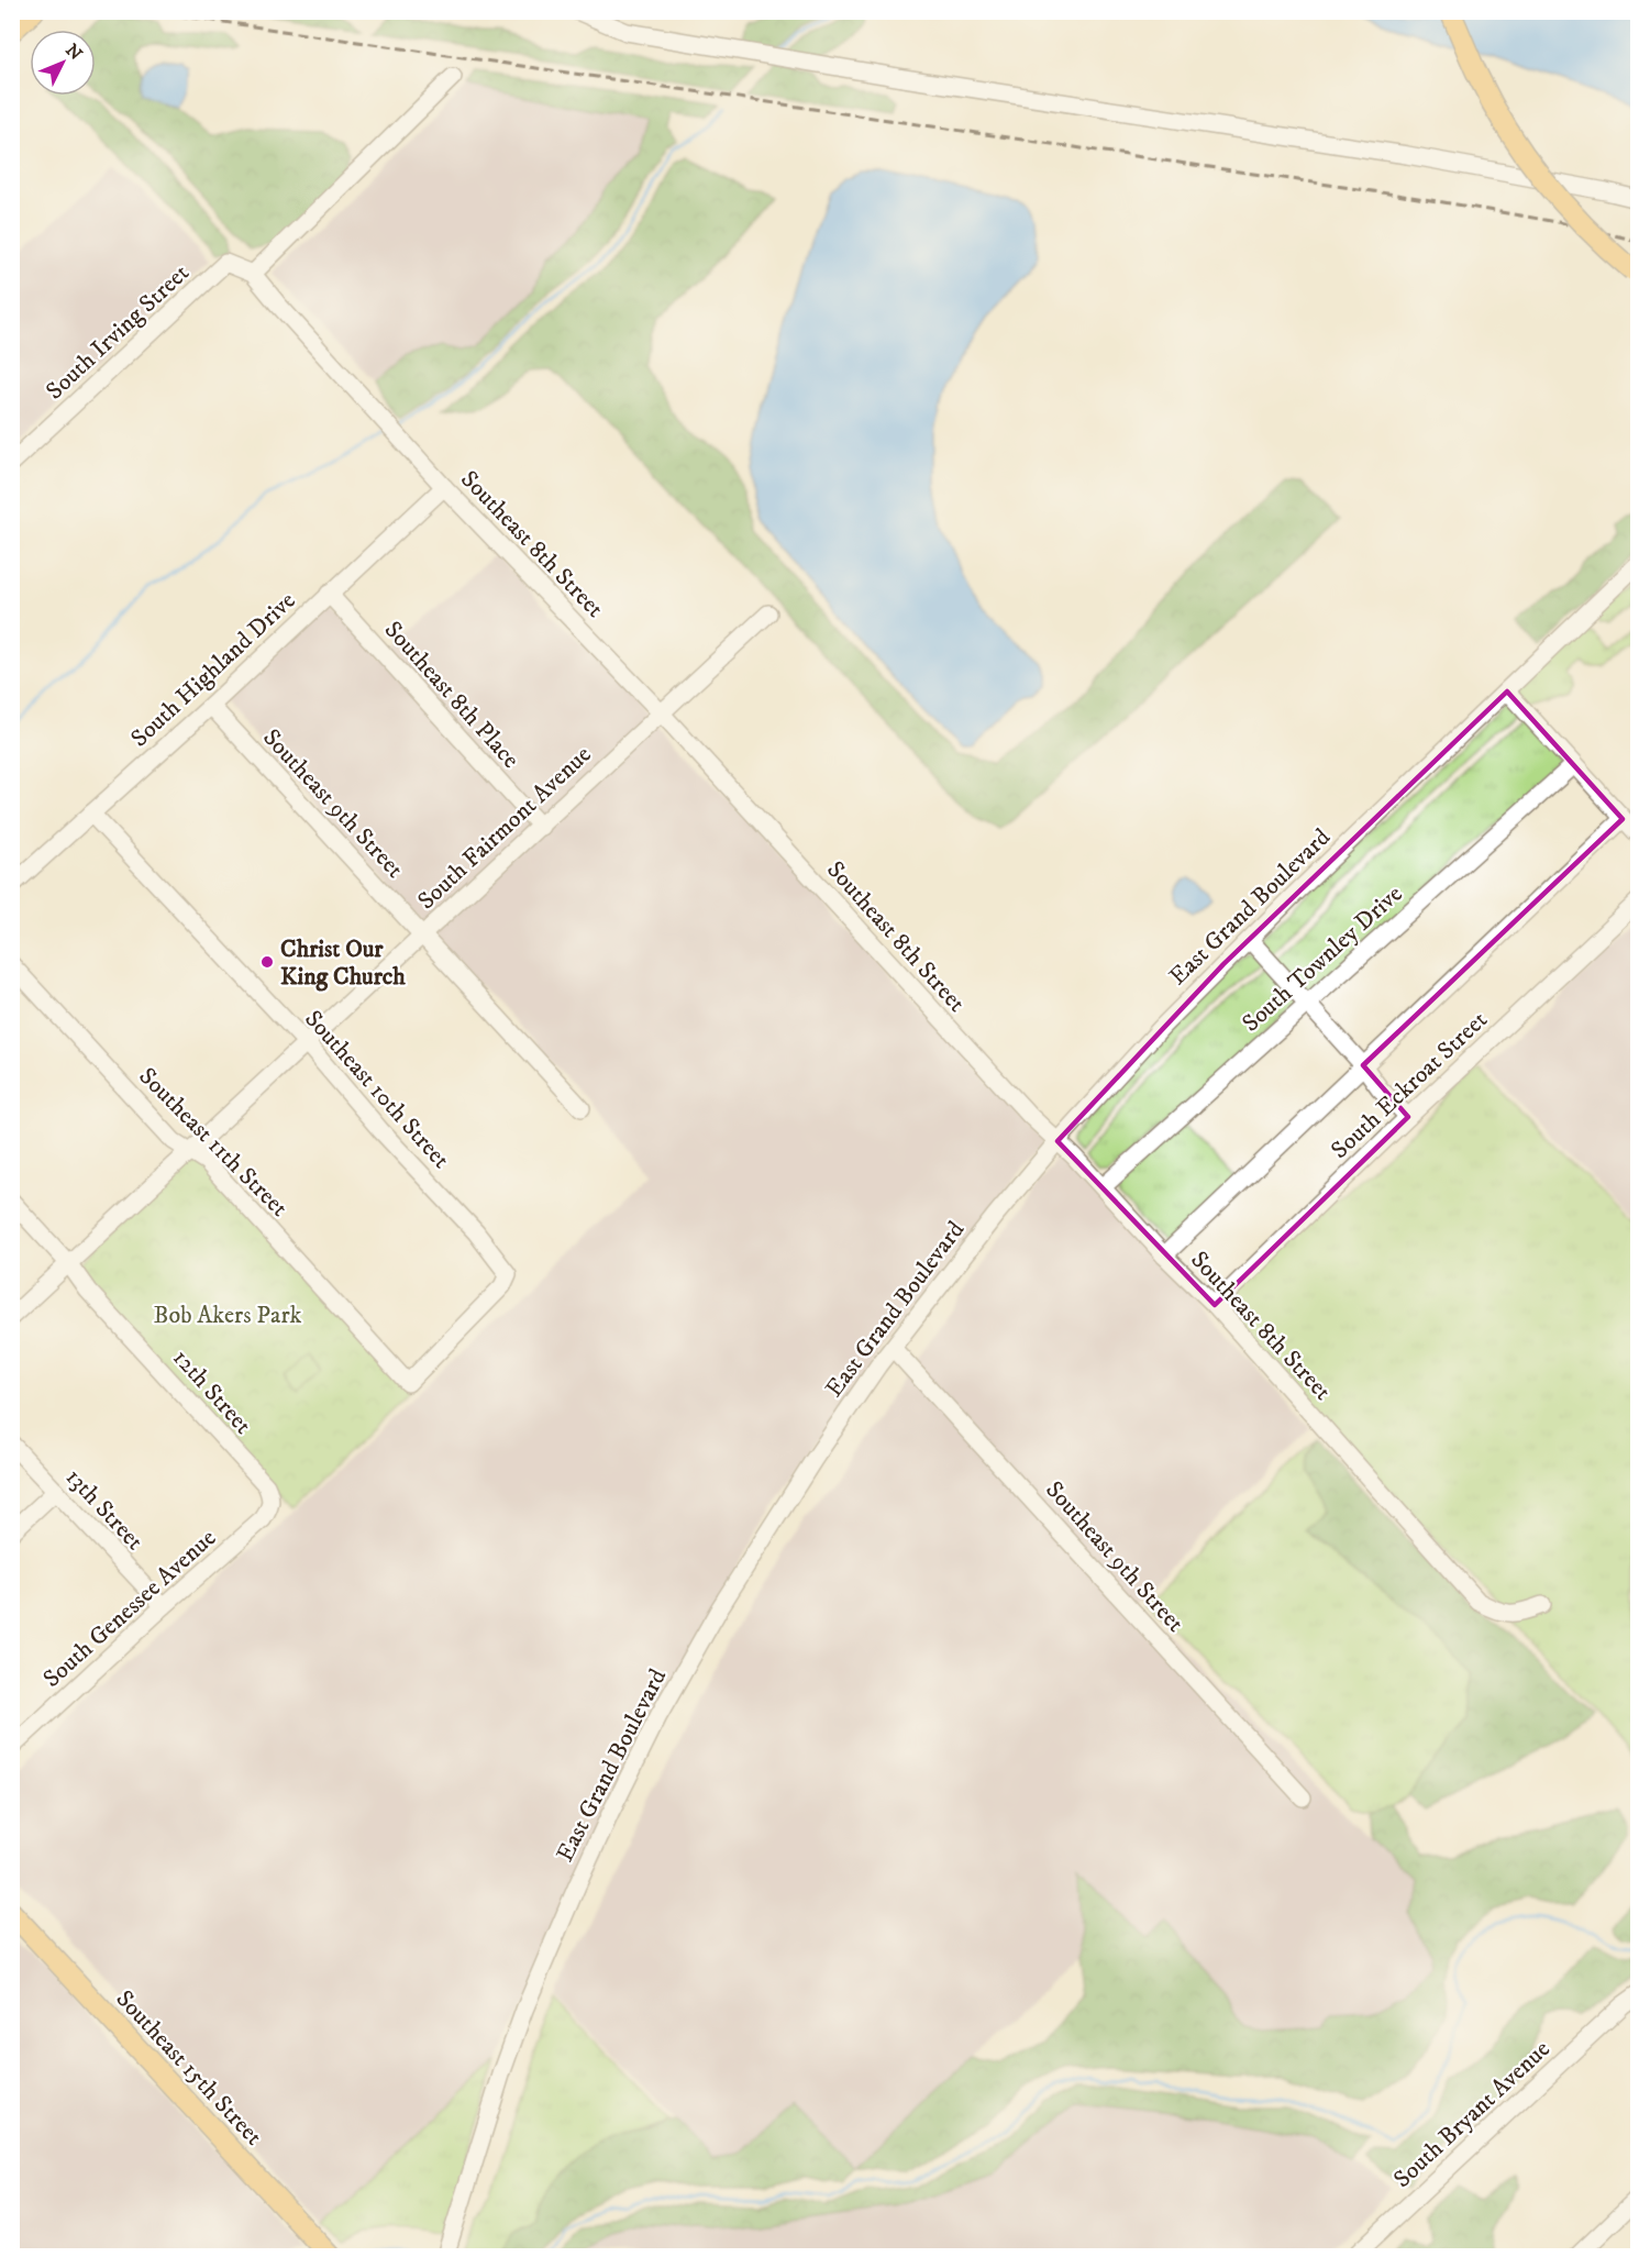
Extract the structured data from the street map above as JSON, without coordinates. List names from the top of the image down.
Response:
{
  "streets": {
    "main road": ["Southeast 15th Street"],
    "street": [
      "South Irving Street",
      "Southeast 8th Street",
      "South Highland Drive",
      "Southeast 8th Place",
      "Southeast 9th Street",
      "South Fairmont Avenue",
      "East Grand Boulevard",
      "South Townley Drive",
      "South Eckroat Street",
      "Southeast 10th Street",
      "Southeast 11th Street",
      "12th Street",
      "13th Street",
      "South Genessee Avenue",
      "South Bryant Avenue"
    ]
  },
  "crossings": [
    ["South Irving Street", "Southeast 8th Street"],
    ["Southeast 8th Street", "South Highland Drive"],
    ["Southeast 8th Street", "South Fairmont Avenue"],
    ["Southeast 8th Street", "East Grand Boulevard"],
    ["Southeast 8th Street", "South Townley Drive"],
    ["Southeast 8th Street", "South Eckroat Street"],
    ["South Highland Drive", "Southeast 8th Place"],
    ["South Highland Drive", "Southeast 9th Street"],
    ["South Highland Drive", "Southeast 10th Street"],
    ["Southeast 8th Place", "South Fairmont Avenue"],
    ["Southeast 9th Street", "South Fairmont Avenue"],
    ["Southeast 9th Street", "East Grand Boulevard"],
    ["South Fairmont Avenue", "Southeast 10th Street"],
    ["South Fairmont Avenue", "Southeast 11th Street"],
    ["South Fairmont Avenue", "12th Street"],
    ["Southeast 10th Street", "Southeast 11th Street"],
    ["12th Street", "South Genessee Avenue"],
    ["13th Street", "South Genessee Avenue"]
  ],
  "parks": ["Bob Akers Park"],
  "places": ["Christ Our King Church"],
  "north": "top right"
}
